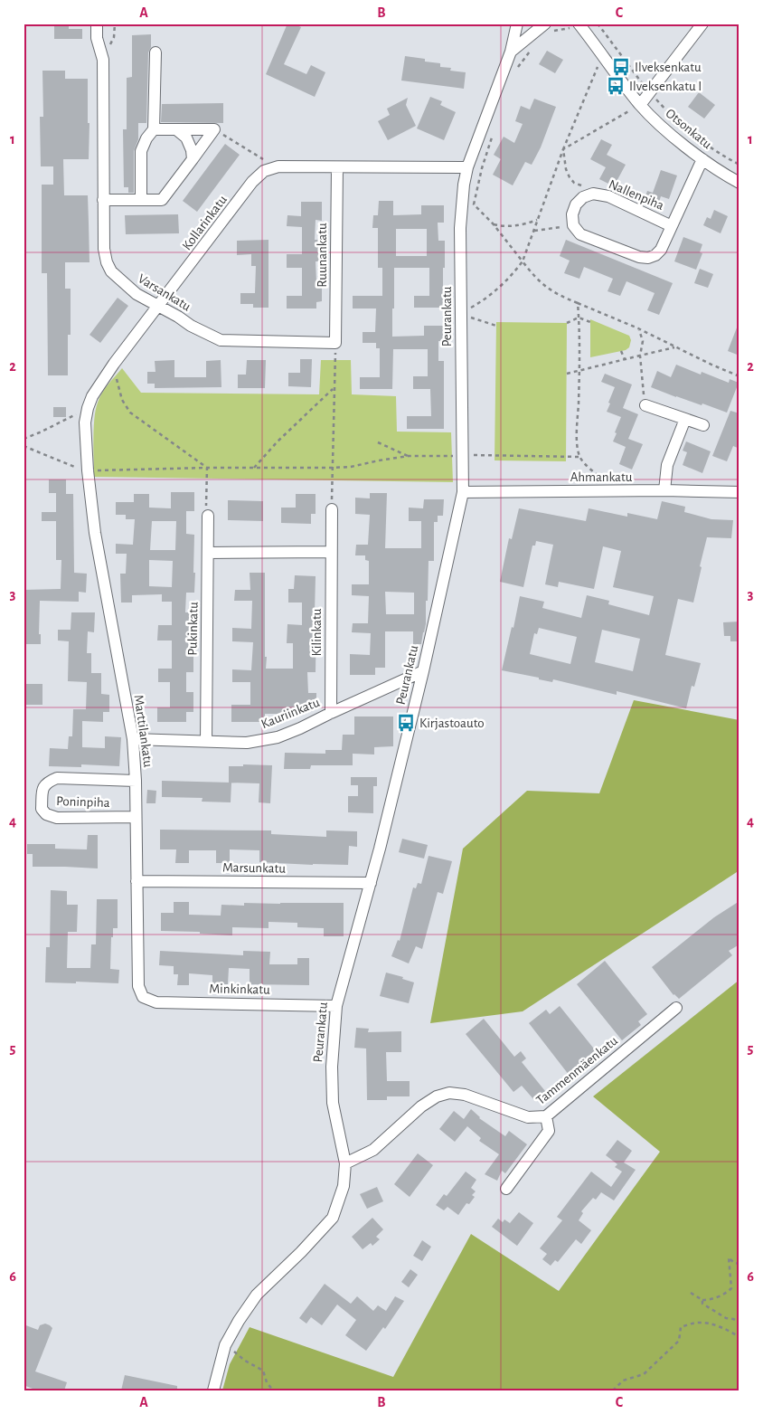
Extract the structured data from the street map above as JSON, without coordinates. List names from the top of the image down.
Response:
{
  "streets": {
    "street": [
      "Otsonkatu",
      "Nallenpiha",
      "Kollarinkatu",
      "Ruunankatu",
      "Varsankatu",
      "Peurankatu",
      "Ahmankatu",
      "Pukinkatu",
      "Kilinkatu",
      "Kauriinkatu",
      "Marttilankatu",
      "Poninpiha",
      "Marsunkatu",
      "Minkinkatu",
      "Tammenmäenkatu"
    ]
  },
  "crossings": [
    ["Otsonkatu", "Nallenpiha"],
    ["Kollarinkatu", "Ruunankatu"],
    ["Kollarinkatu", "Varsankatu"],
    ["Kollarinkatu", "Peurankatu"],
    ["Kollarinkatu", "Marttilankatu"],
    ["Ruunankatu", "Varsankatu"],
    ["Peurankatu", "Ahmankatu"],
    ["Peurankatu", "Kauriinkatu"],
    ["Peurankatu", "Marsunkatu"],
    ["Peurankatu", "Minkinkatu"],
    ["Peurankatu", "Tammenmäenkatu"],
    ["Pukinkatu", "Kauriinkatu"],
    ["Kilinkatu", "Kauriinkatu"],
    ["Kauriinkatu", "Marttilankatu"],
    ["Marttilankatu", "Poninpiha"],
    ["Marttilankatu", "Marsunkatu"],
    ["Marttilankatu", "Minkinkatu"]
  ],
  "places": {
    "bus stop": ["Ilveksenkatu", "Ilveksenkatu I", "Kirjastoauto"]
  },
  "grid": {
    "columns": ["A", "B", "C"],
    "rows": [
      "1",
      "2",
      "3",
      "4",
      "5",
      "6"
    ]
  }
}
